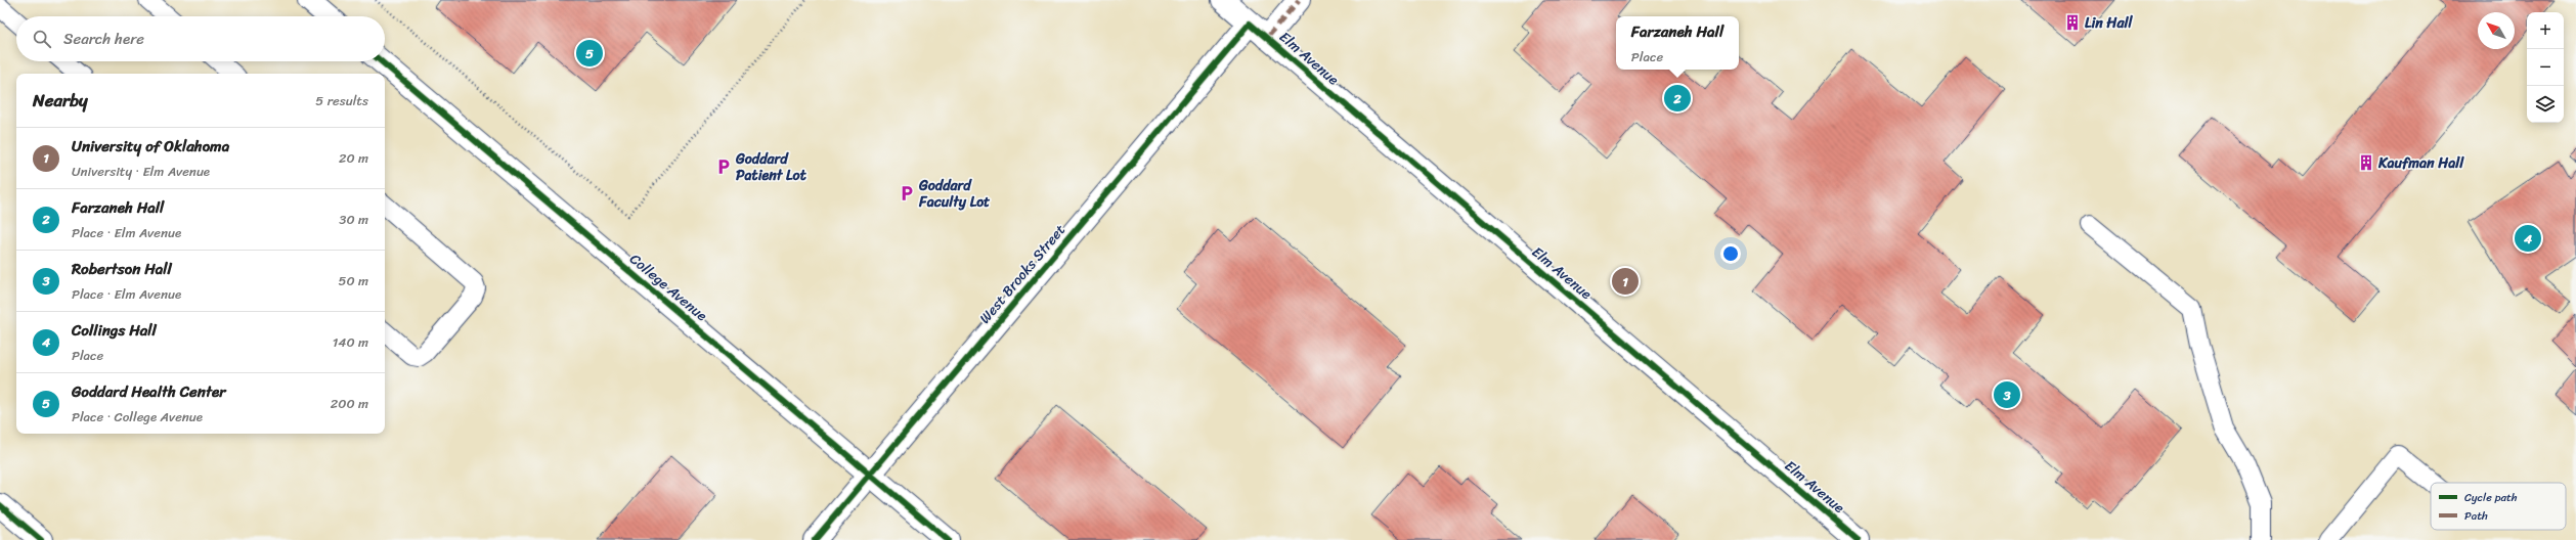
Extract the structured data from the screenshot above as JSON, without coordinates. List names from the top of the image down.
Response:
{
  "streets": {
    "street": ["Elm Avenue", "West Brooks Street", "College Avenue"]
  },
  "crossings": [
    ["Elm Avenue", "West Brooks Street"],
    ["West Brooks Street", "College Avenue"]
  ],
  "places": {
    "building": ["Lin Hall", "Kaufman Hall"],
    "parking": ["Goddard Patient Lot", "Goddard Faculty Lot"]
  },
  "legend": ["Cycle path", "Path"],
  "north": "top left",
  "page": {
    "map_buttons": ["+", "−"],
    "popup": ["Farzaneh Hall", "Place"],
    "search": "Search here",
    "pins": [
      "5",
      "2",
      "4",
      "1",
      "3"
    ],
    "heading": ["Nearby", "5 results"],
    "list": [
      {
        "mark": "1",
        "name": "University of Oklahoma",
        "note": "University · Elm Avenue",
        "value": "20 m"
      },
      {
        "mark": "2",
        "name": "Farzaneh Hall",
        "note": "Place · Elm Avenue",
        "value": "30 m"
      },
      {
        "mark": "3",
        "name": "Robertson Hall",
        "note": "Place · Elm Avenue",
        "value": "50 m"
      },
      {
        "mark": "4",
        "name": "Collings Hall",
        "note": "Place",
        "value": "140 m"
      },
      {
        "mark": "5",
        "name": "Goddard Health Center",
        "note": "Place · College Avenue",
        "value": "200 m"
      }
    ]
  }
}
